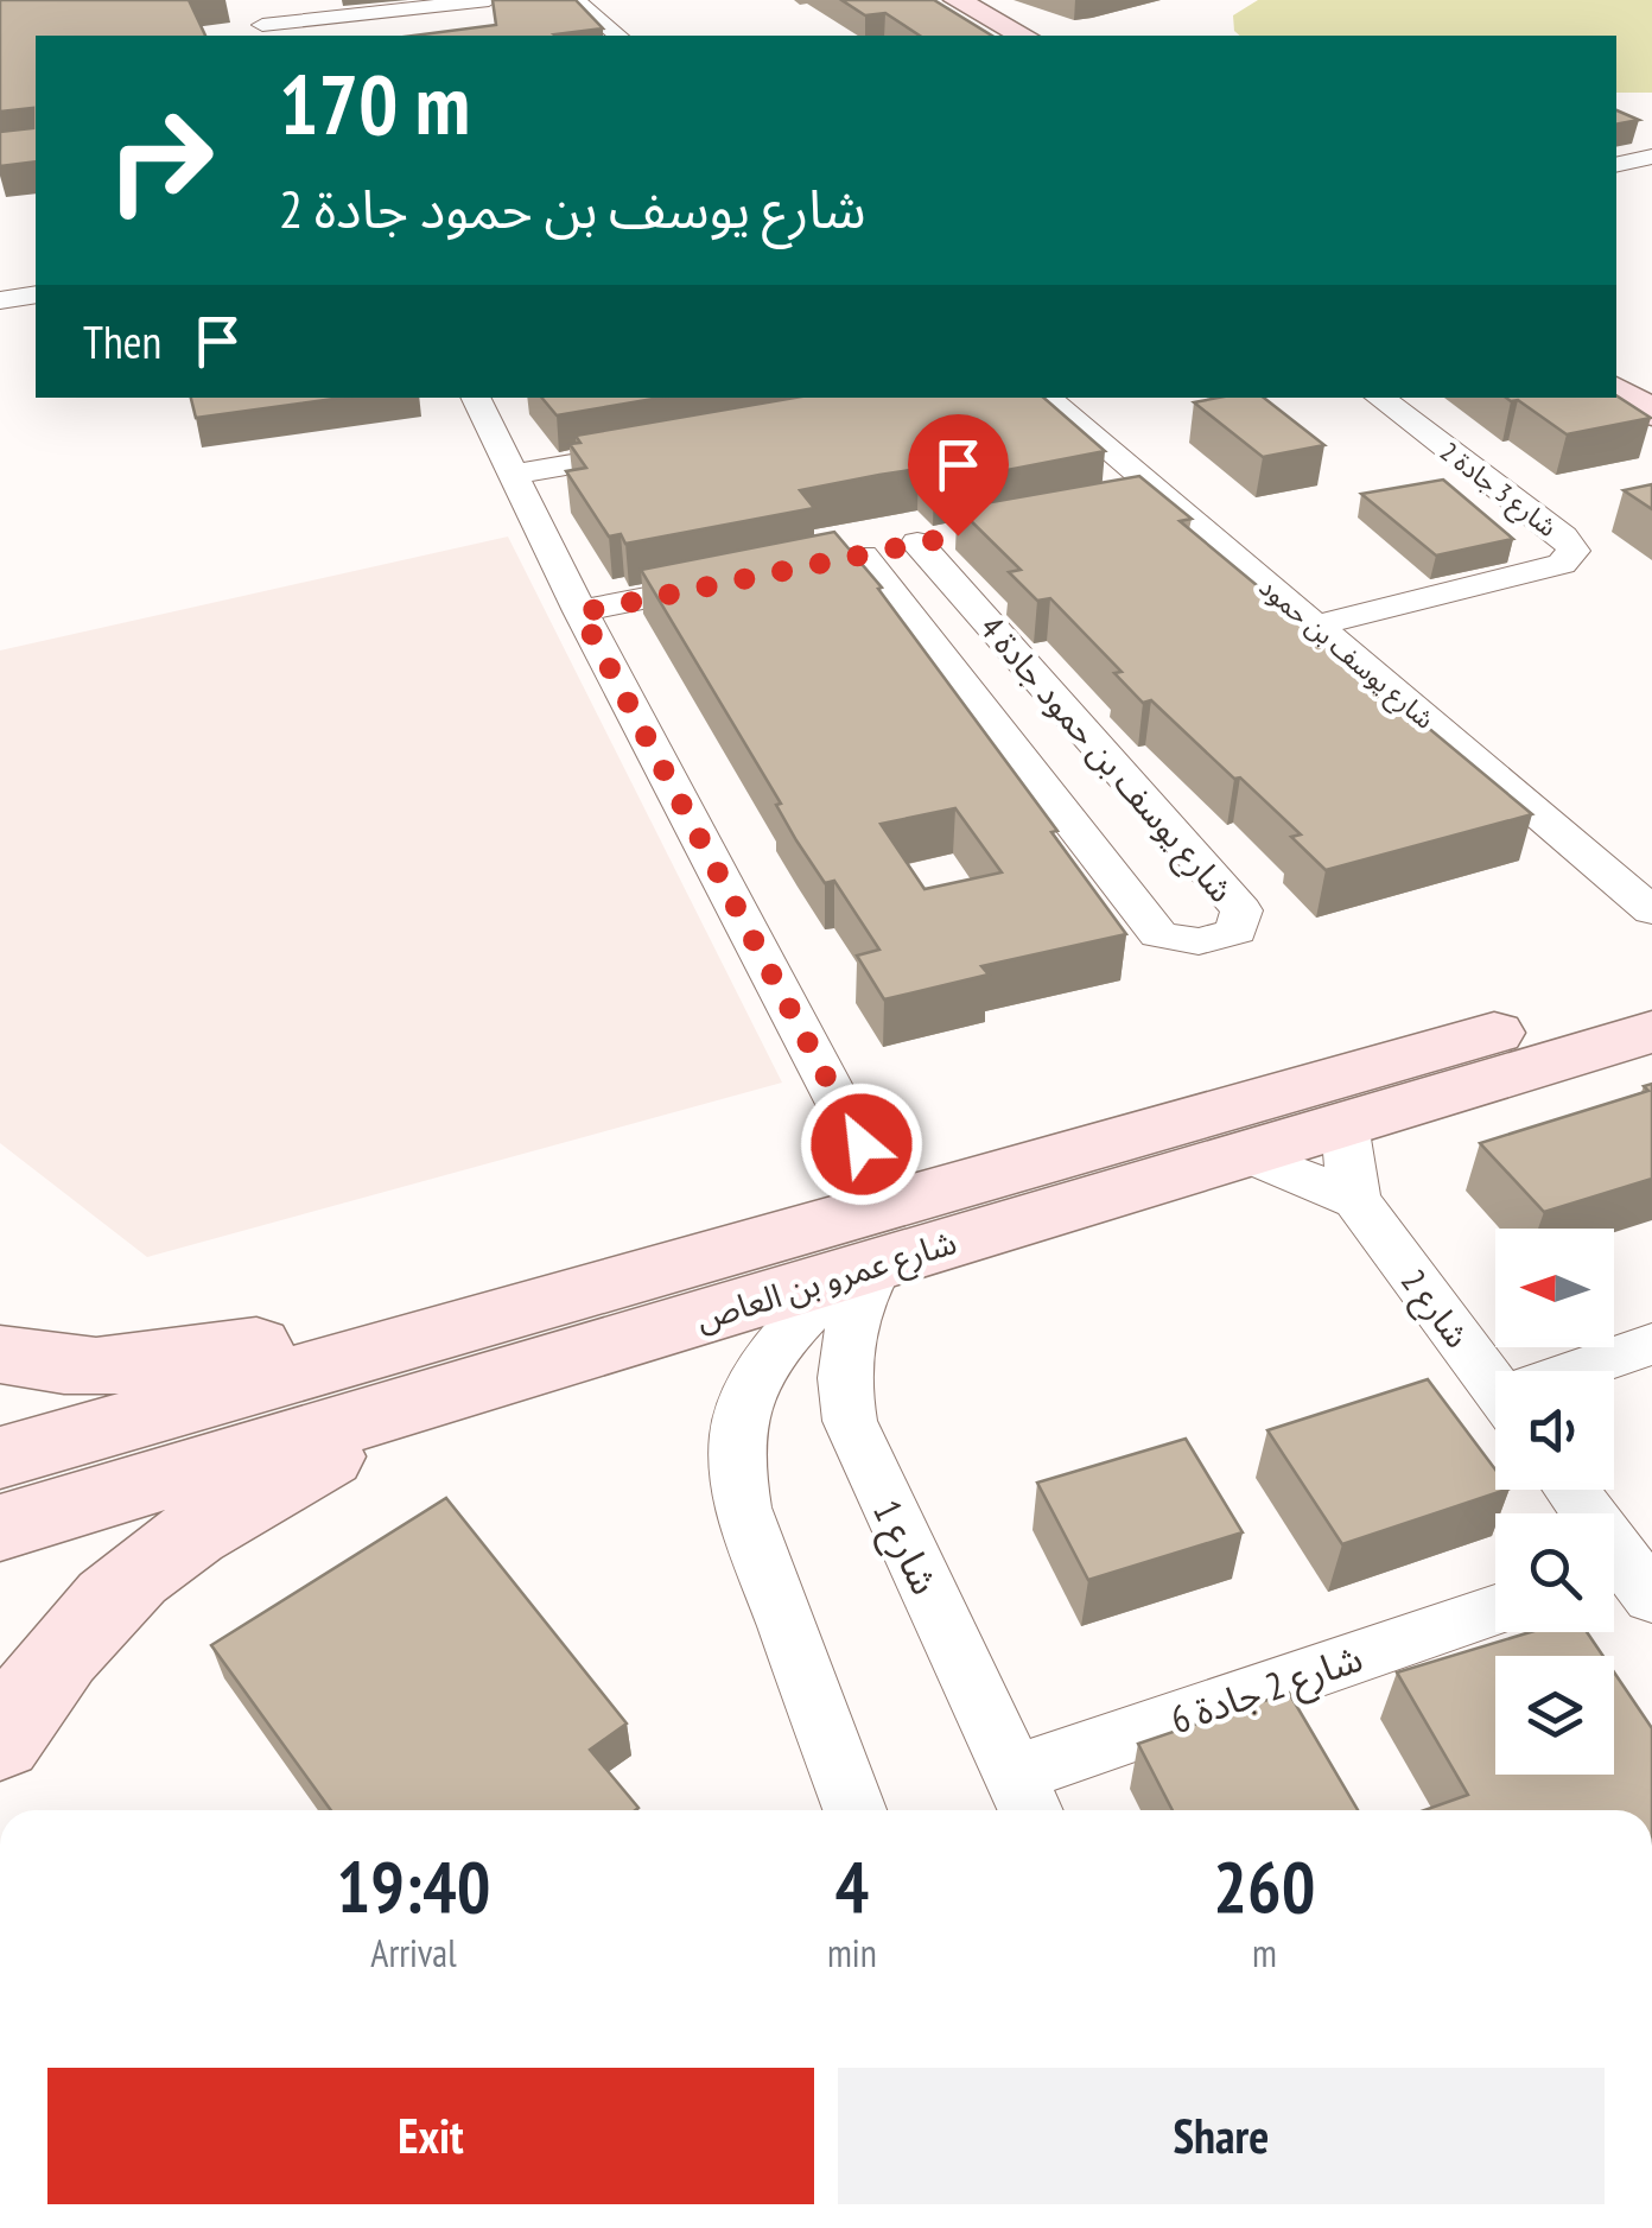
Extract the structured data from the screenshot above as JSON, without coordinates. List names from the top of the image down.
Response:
{
  "streets": {
    "main road": ["شارع عمرو بن العاص"],
    "street": [
      "شارع 3 جادة 2",
      "شارع يوسف بن حمود",
      "شارع يوسف بن حمود جادة 4",
      "شارع 2",
      "شارع 1",
      "شارع 2 جادة 6"
    ]
  },
  "crossings": [
    ["شارع 3 جادة 2", "شارع يوسف بن حمود"],
    ["شارع عمرو بن العاص", "شارع 2"],
    ["شارع عمرو بن العاص", "شارع 1"],
    ["شارع 1", "شارع 2 جادة 6"]
  ],
  "north": "left",
  "page": {
    "turn": ["170 m", "شارع يوسف بن حمود جادة 2"],
    "then": "Then",
    "eta": [
      "19:40",
      "Arrival",
      "4",
      "min",
      "260",
      "m"
    ],
    "buttons": ["Exit", "Share"]
  }
}
